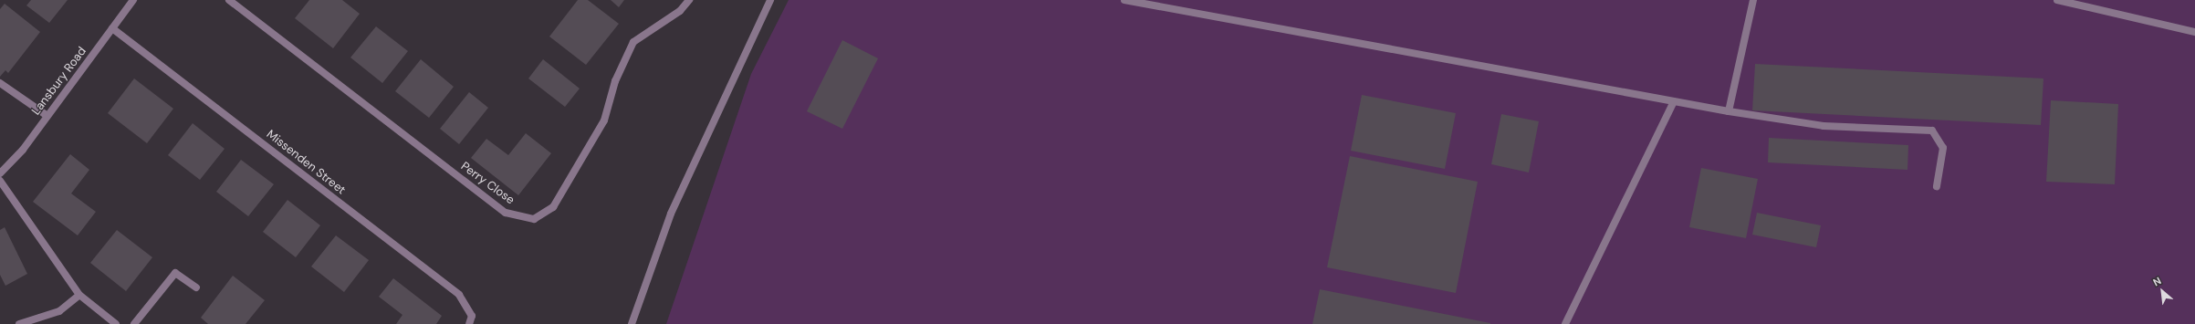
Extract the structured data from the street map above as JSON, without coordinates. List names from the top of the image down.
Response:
{
  "streets": {
    "street": ["Lansbury Road", "Missenden Street", "Perry Close"]
  },
  "crossings": [
    ["Lansbury Road", "Missenden Street"]
  ],
  "north": "top left"
}
